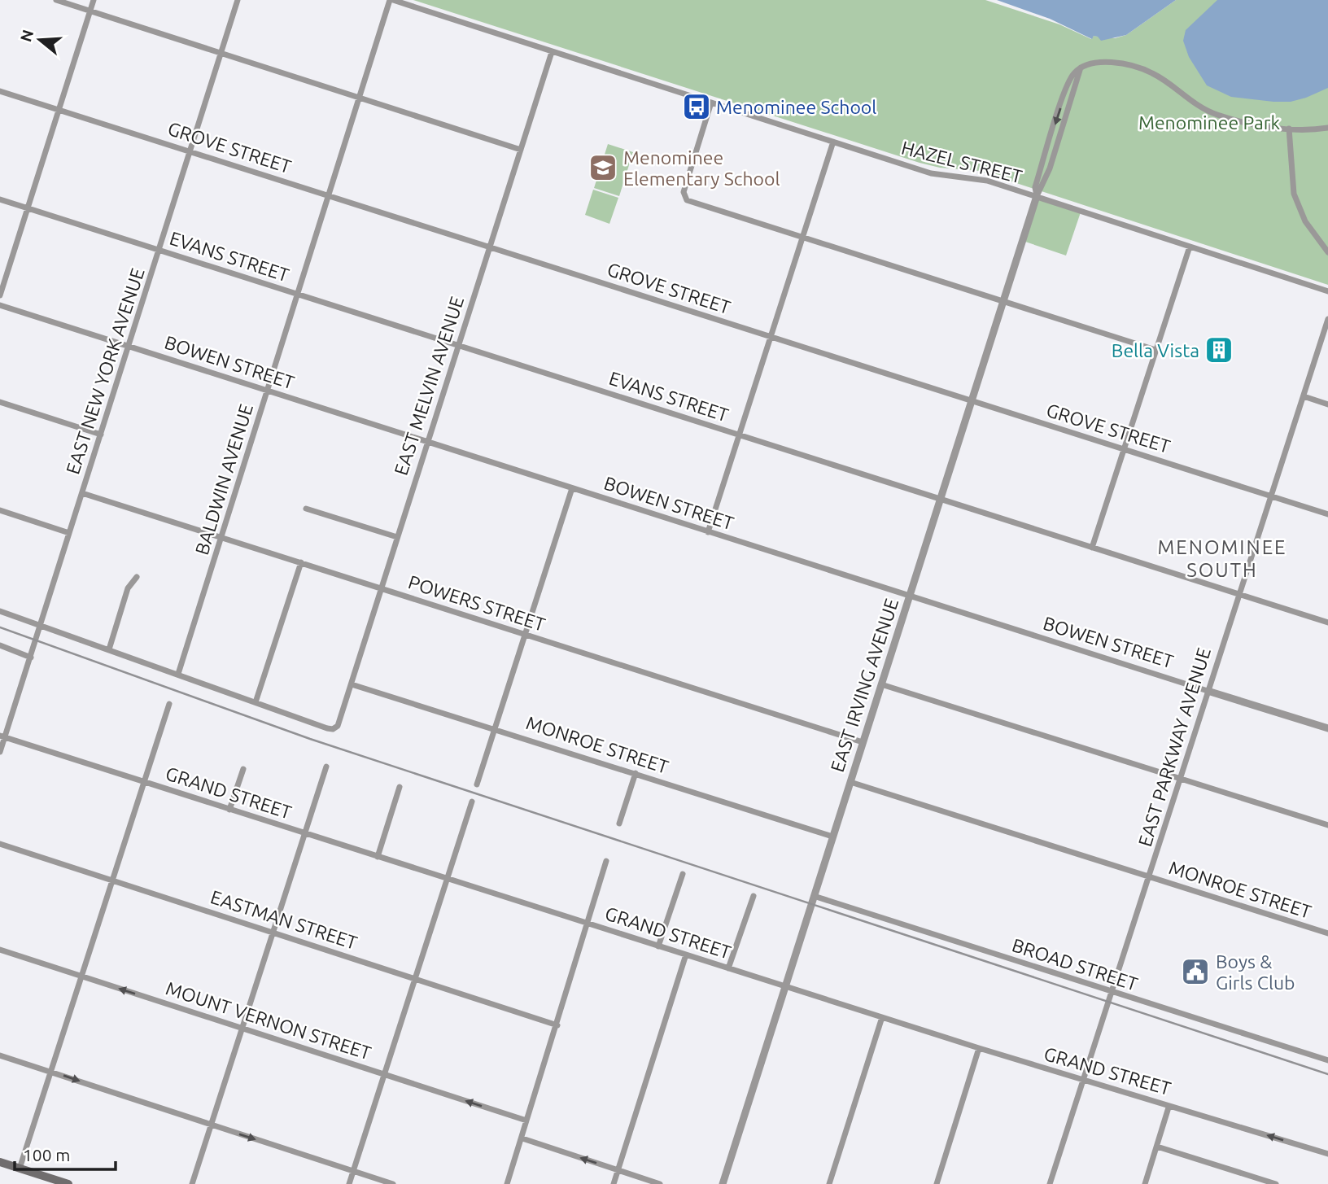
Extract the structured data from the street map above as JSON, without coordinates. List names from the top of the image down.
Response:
{
  "streets": {
    "street": [
      "GROVE STREET",
      "HAZEL STREET",
      "EVANS STREET",
      "BOWEN STREET",
      "EAST NEW YORK AVENUE",
      "EAST MELVIN AVENUE",
      "BALDWIN AVENUE",
      "POWERS STREET",
      "EAST IRVING AVENUE",
      "MONROE STREET",
      "EAST PARKWAY AVENUE",
      "GRAND STREET",
      "EASTMAN STREET",
      "BROAD STREET",
      "MOUNT VERNON STREET"
    ]
  },
  "crossings": [
    ["GROVE STREET", "EAST NEW YORK AVENUE"],
    ["GROVE STREET", "EAST MELVIN AVENUE"],
    ["GROVE STREET", "BALDWIN AVENUE"],
    ["GROVE STREET", "EAST IRVING AVENUE"],
    ["GROVE STREET", "EAST PARKWAY AVENUE"],
    ["HAZEL STREET", "EAST MELVIN AVENUE"],
    ["HAZEL STREET", "BALDWIN AVENUE"],
    ["HAZEL STREET", "EAST IRVING AVENUE"],
    ["EVANS STREET", "EAST NEW YORK AVENUE"],
    ["EVANS STREET", "EAST MELVIN AVENUE"],
    ["EVANS STREET", "BALDWIN AVENUE"],
    ["EVANS STREET", "EAST IRVING AVENUE"],
    ["EVANS STREET", "EAST PARKWAY AVENUE"],
    ["BOWEN STREET", "EAST NEW YORK AVENUE"],
    ["BOWEN STREET", "EAST MELVIN AVENUE"],
    ["BOWEN STREET", "BALDWIN AVENUE"],
    ["BOWEN STREET", "EAST IRVING AVENUE"],
    ["BOWEN STREET", "EAST PARKWAY AVENUE"],
    ["EAST NEW YORK AVENUE", "POWERS STREET"],
    ["EAST NEW YORK AVENUE", "GRAND STREET"],
    ["EAST MELVIN AVENUE", "POWERS STREET"],
    ["EAST MELVIN AVENUE", "MONROE STREET"],
    ["BALDWIN AVENUE", "POWERS STREET"],
    ["POWERS STREET", "EAST IRVING AVENUE"],
    ["EAST IRVING AVENUE", "MONROE STREET"],
    ["EAST IRVING AVENUE", "GRAND STREET"],
    ["EAST IRVING AVENUE", "BROAD STREET"],
    ["MONROE STREET", "EAST PARKWAY AVENUE"],
    ["EAST PARKWAY AVENUE", "GRAND STREET"],
    ["EAST PARKWAY AVENUE", "BROAD STREET"]
  ],
  "one_way": ["MOUNT VERNON STREET"],
  "districts": ["MENOMINEE SOUTH"],
  "parks": ["Menominee Park"],
  "places": {
    "bus stop": ["Menominee School"],
    "school or university": ["Menominee Elementary School"],
    "building": ["Bella Vista"],
    "public building": ["Boys & Girls Club"]
  },
  "scale_bar": "100 m",
  "north": "left"
}
